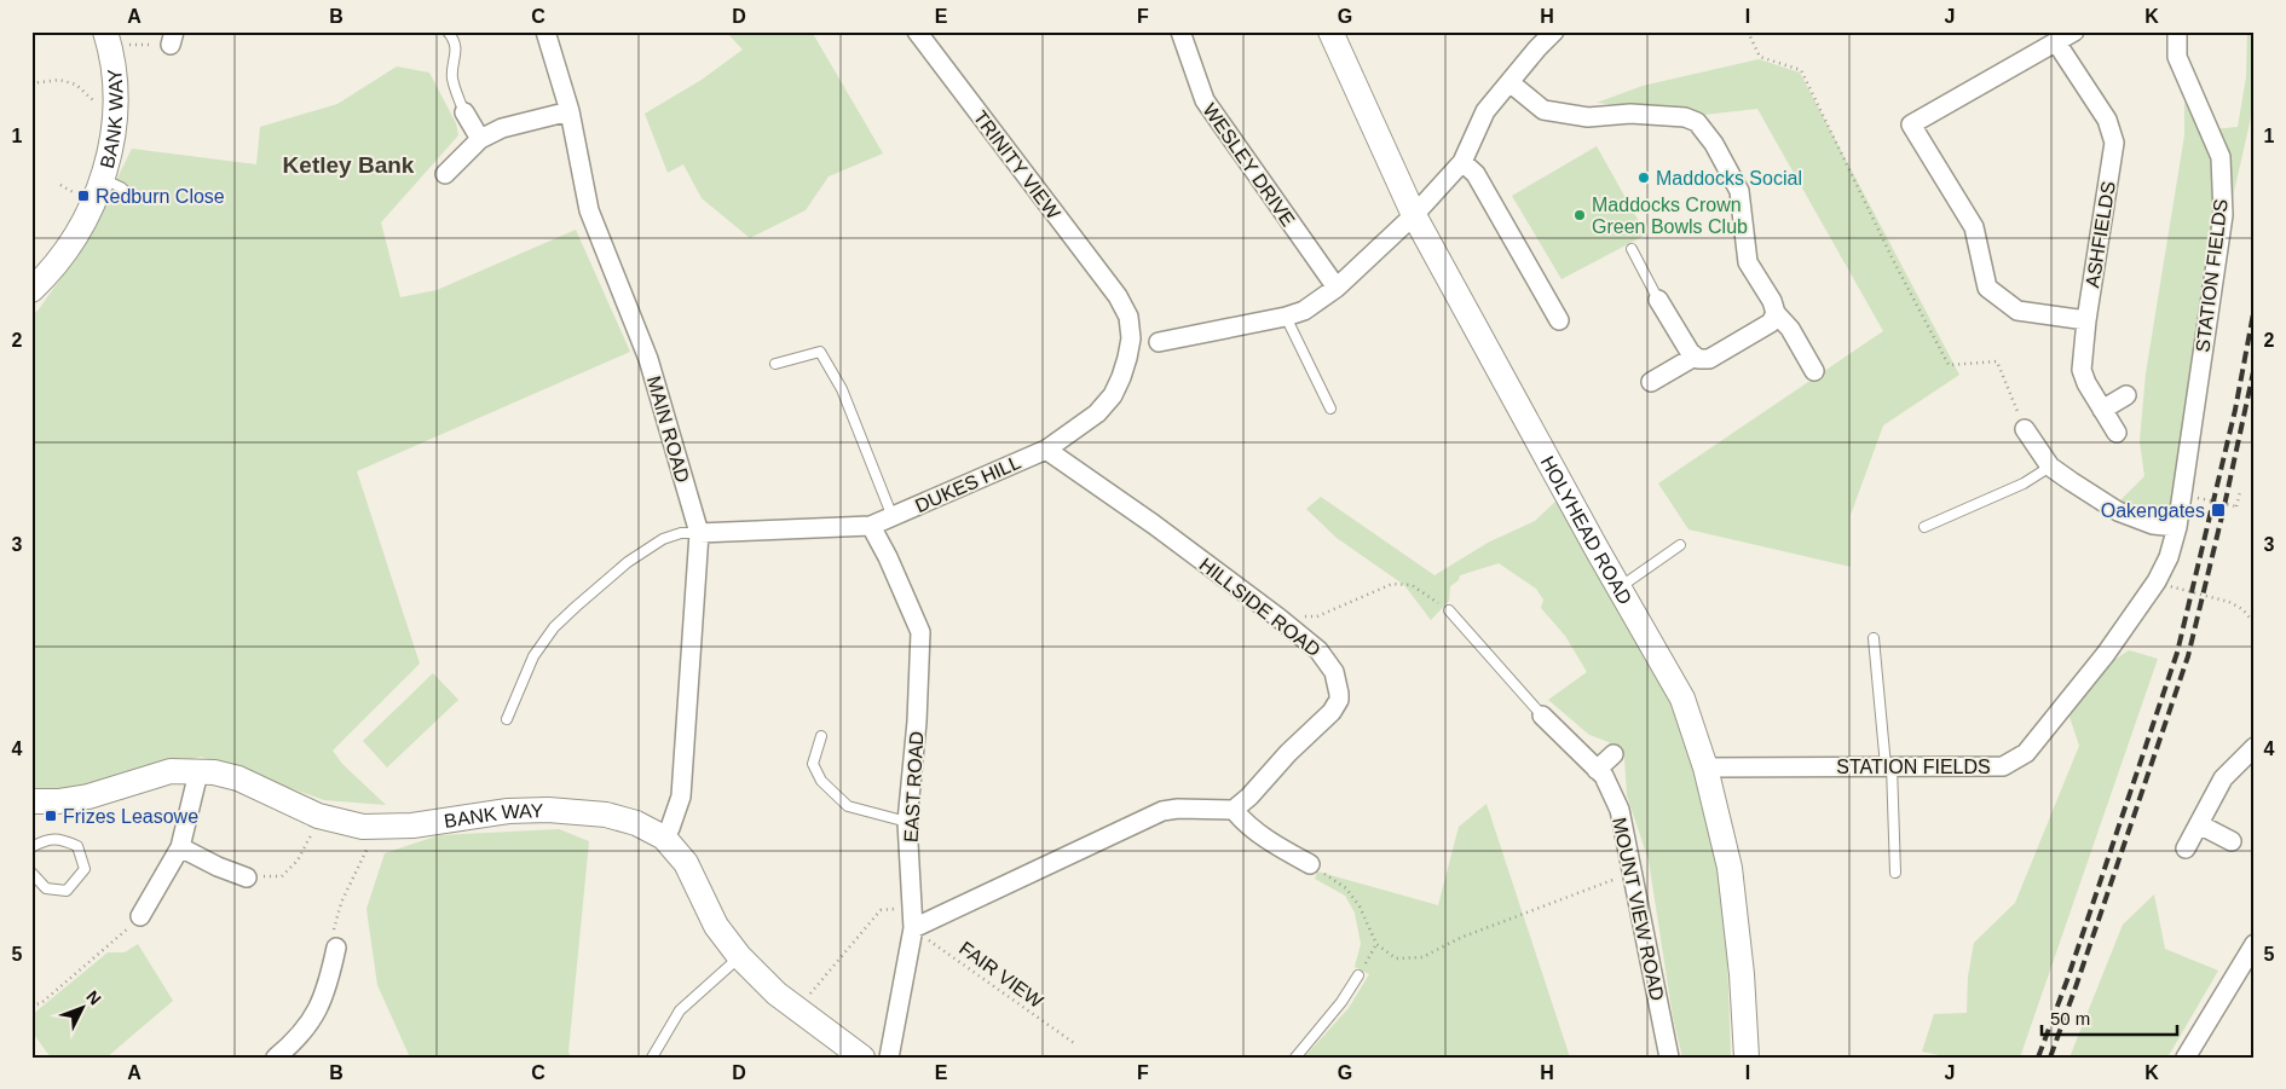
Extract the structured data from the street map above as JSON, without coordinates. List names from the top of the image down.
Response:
{
  "streets": {
    "street": [
      "BANK WAY",
      "TRINITY VIEW",
      "WESLEY DRIVE",
      "ASHFIELDS",
      "STATION FIELDS",
      "MAIN ROAD",
      "DUKES HILL",
      "HOLYHEAD ROAD",
      "HILLSIDE ROAD",
      "EAST ROAD",
      "MOUNT VIEW ROAD"
    ],
    "path": ["FAIR VIEW"]
  },
  "crossings": [
    ["BANK WAY", "MAIN ROAD"],
    ["TRINITY VIEW", "DUKES HILL"],
    ["STATION FIELDS", "HOLYHEAD ROAD"],
    ["MAIN ROAD", "DUKES HILL"],
    ["DUKES HILL", "HILLSIDE ROAD"],
    ["DUKES HILL", "EAST ROAD"],
    ["EAST ROAD", "FAIR VIEW"]
  ],
  "districts": ["Ketley Bank"],
  "places": {
    "other": ["Maddocks Social", "Maddocks Crown Green Bowls Club"],
    "transit": ["Redburn Close", "Oakengates", "Frizes Leasowe"]
  },
  "scale_bar": "50 m",
  "north": "top right",
  "grid": {
    "columns": [
      "A",
      "B",
      "C",
      "D",
      "E",
      "F",
      "G",
      "H",
      "I",
      "J",
      "K"
    ],
    "rows": [
      "1",
      "2",
      "3",
      "4",
      "5"
    ]
  }
}
